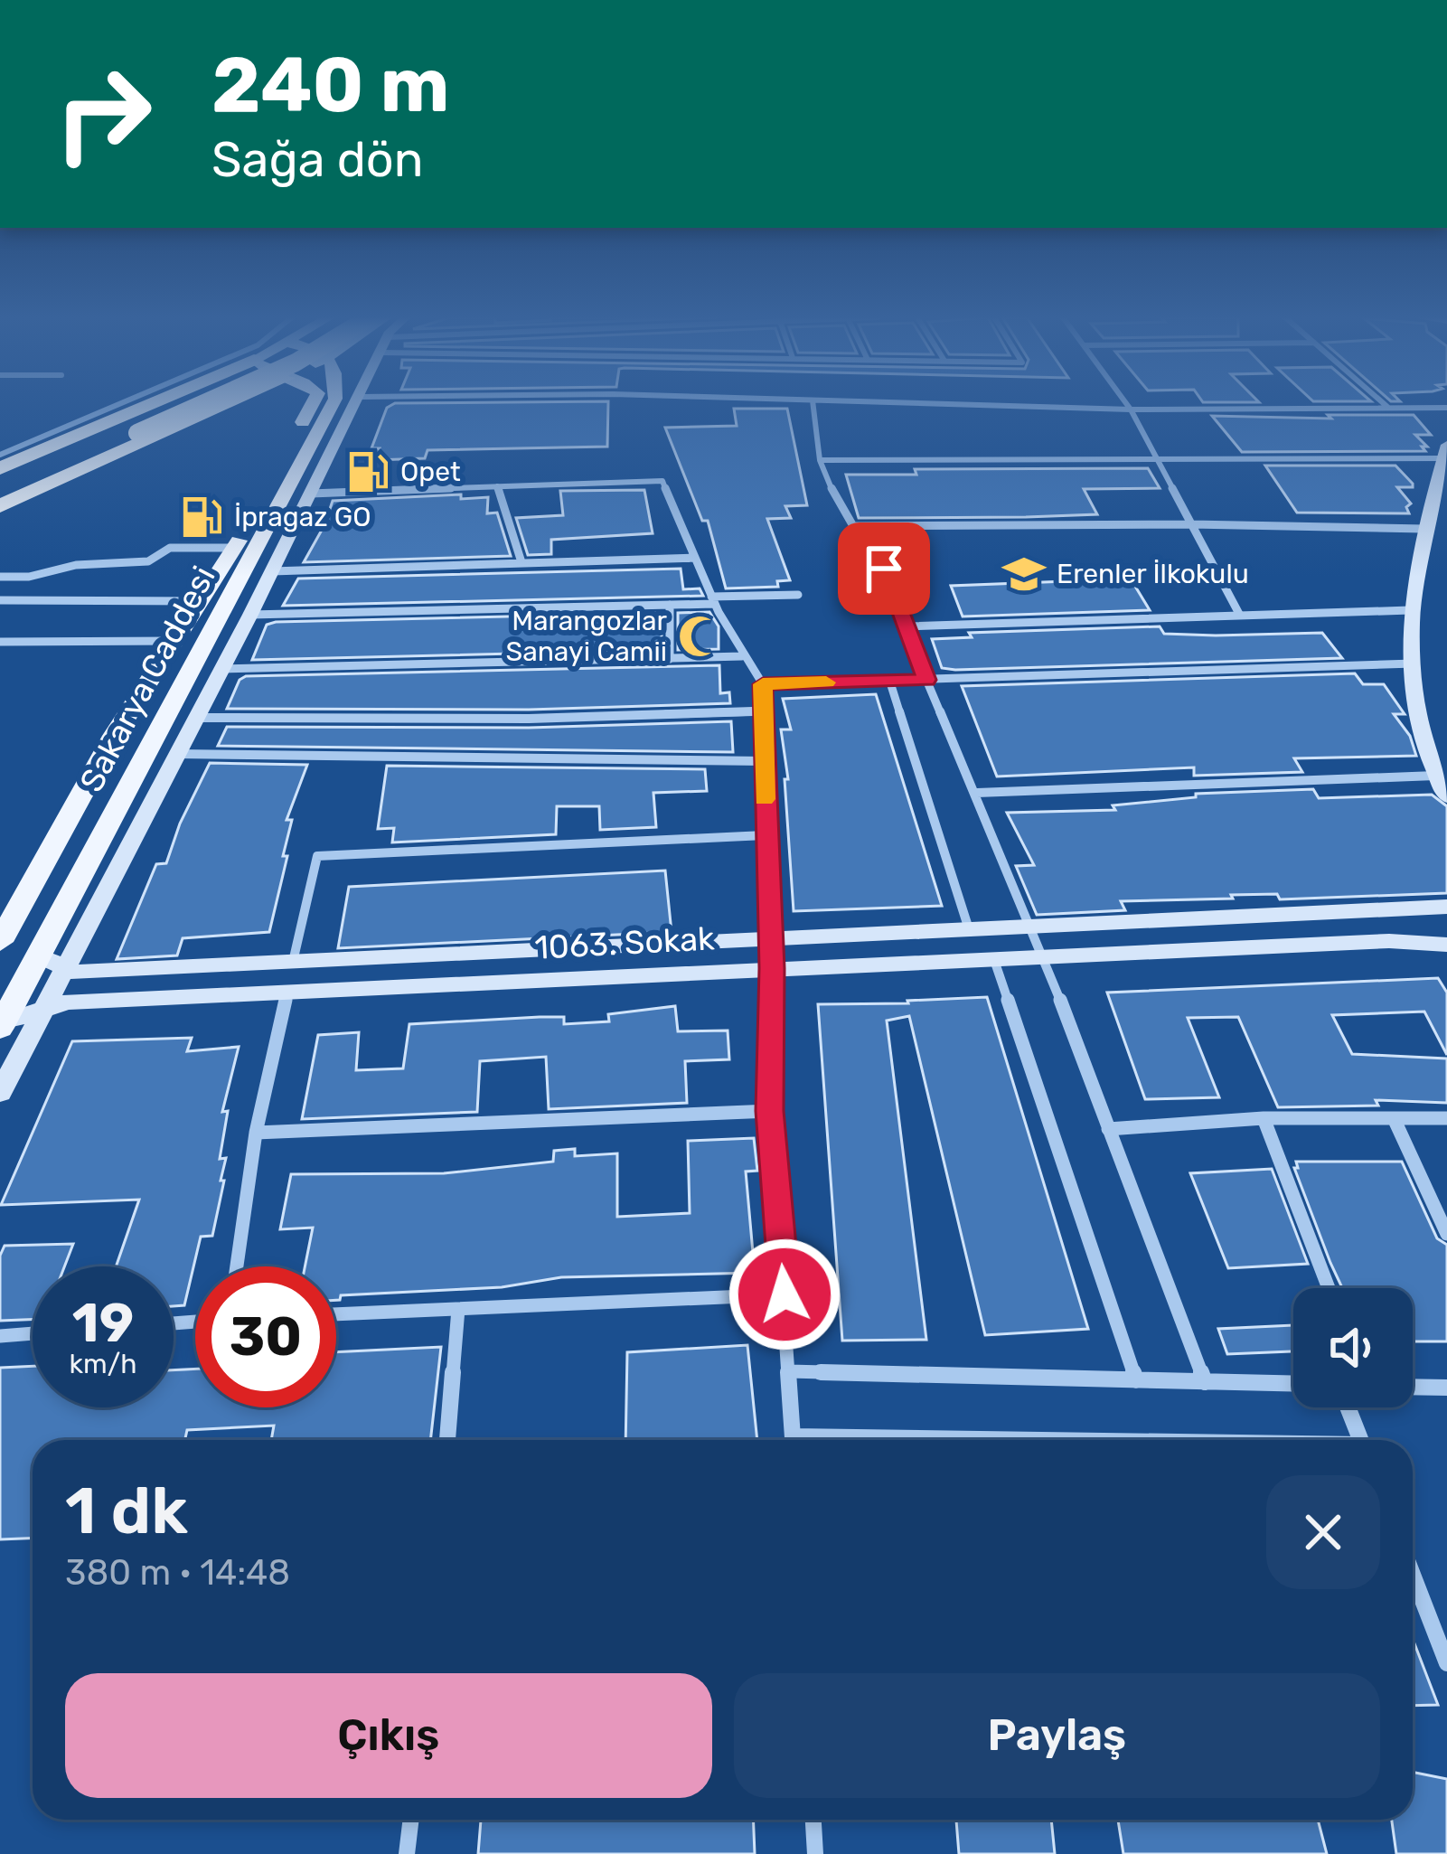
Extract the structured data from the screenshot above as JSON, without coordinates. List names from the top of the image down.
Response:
{
  "streets": {
    "main road": ["Sakarya Caddesi", "1063. Sokak"]
  },
  "crossings": [
    ["Sakarya Caddesi", "1063. Sokak"]
  ],
  "places": {
    "fuel station": ["Opet", "İpragaz GO"],
    "school or university": ["Erenler İlkokulu"],
    "mosque": ["Marangozlar Sanayi Camii"]
  },
  "page": {
    "turn": ["240 m", "Sağa dön"],
    "speed": "19 km/h",
    "limit": "30",
    "heading": ["1 dk", "380 m · 14:48"],
    "buttons": ["Çıkış", "Paylaş"]
  }
}
